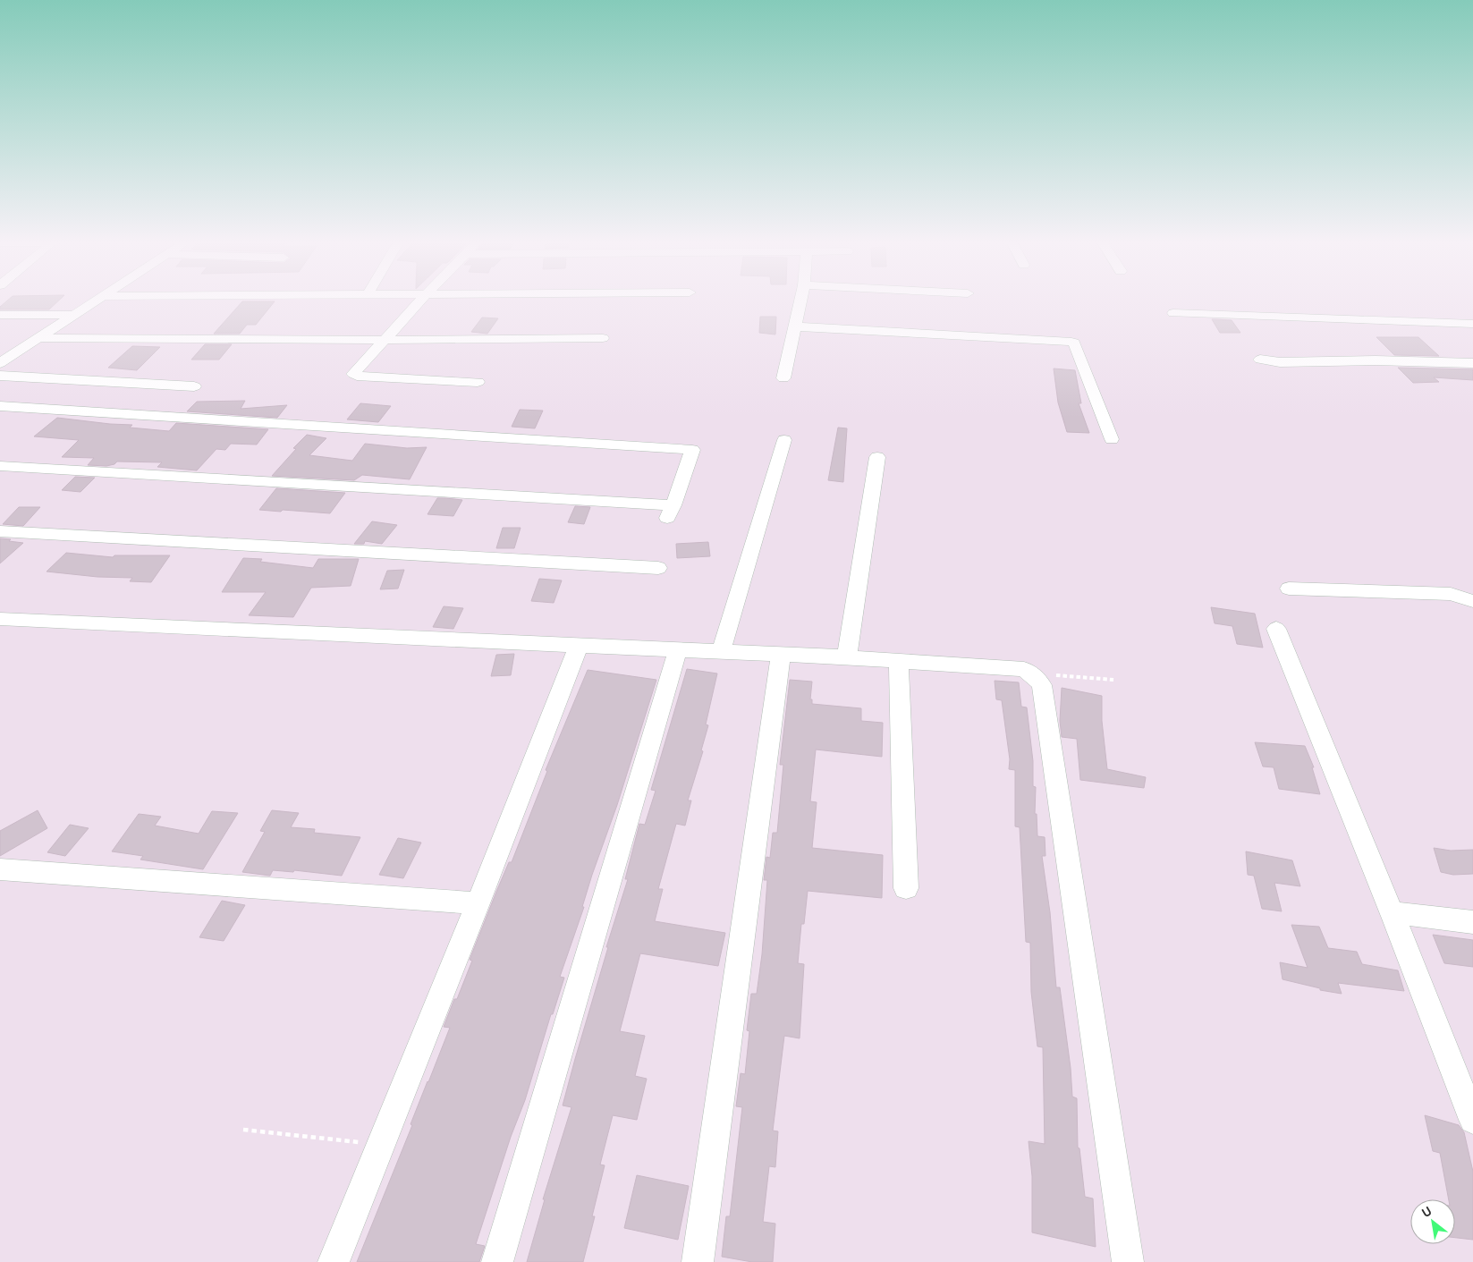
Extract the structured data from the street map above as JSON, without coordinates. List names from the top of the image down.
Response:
{
  "north": "top left"
}
